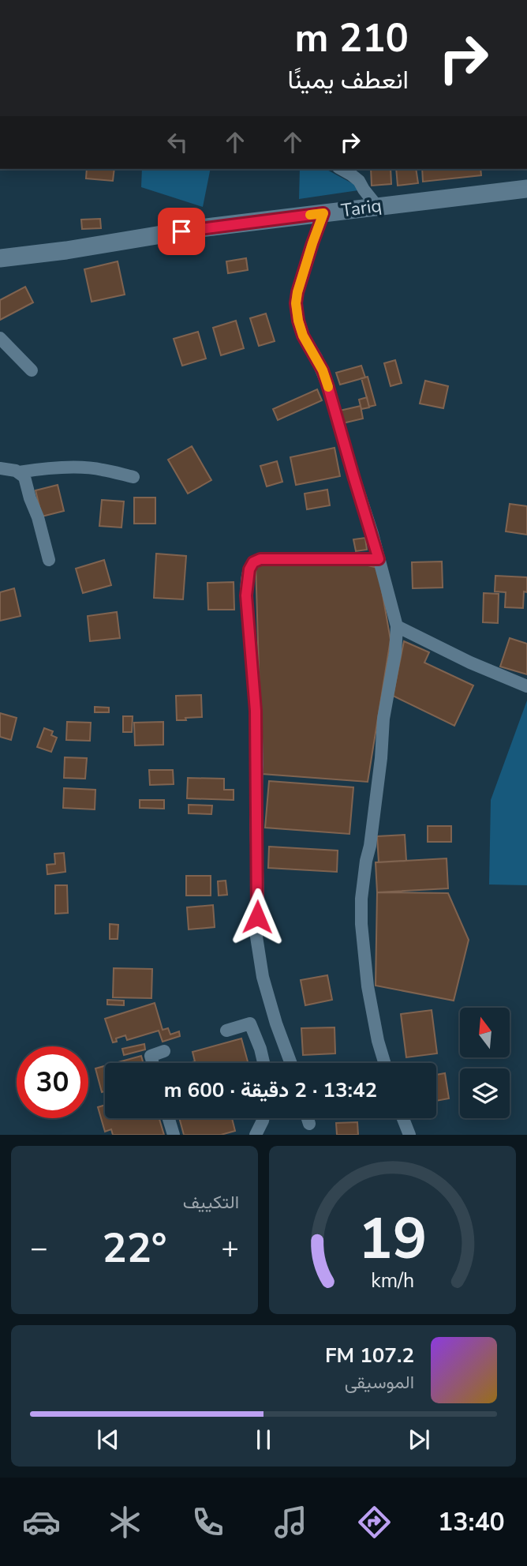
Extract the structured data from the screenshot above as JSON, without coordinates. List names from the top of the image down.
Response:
{
  "streets": {
    "main road": ["Tariq"]
  },
  "north": "top",
  "page": {
    "turn": ["210 m", "انعطف يمينًا"],
    "limit": "30",
    "trip": "13:42 · 2 دقيقة · 600 m",
    "tile": "التكييف",
    "heat": ["−", "22°", "+"],
    "song": ["107.2 FM", "الموسيقى"],
    "tabs": "13:40",
    "gauge": ["19", "km/h"]
  }
}
